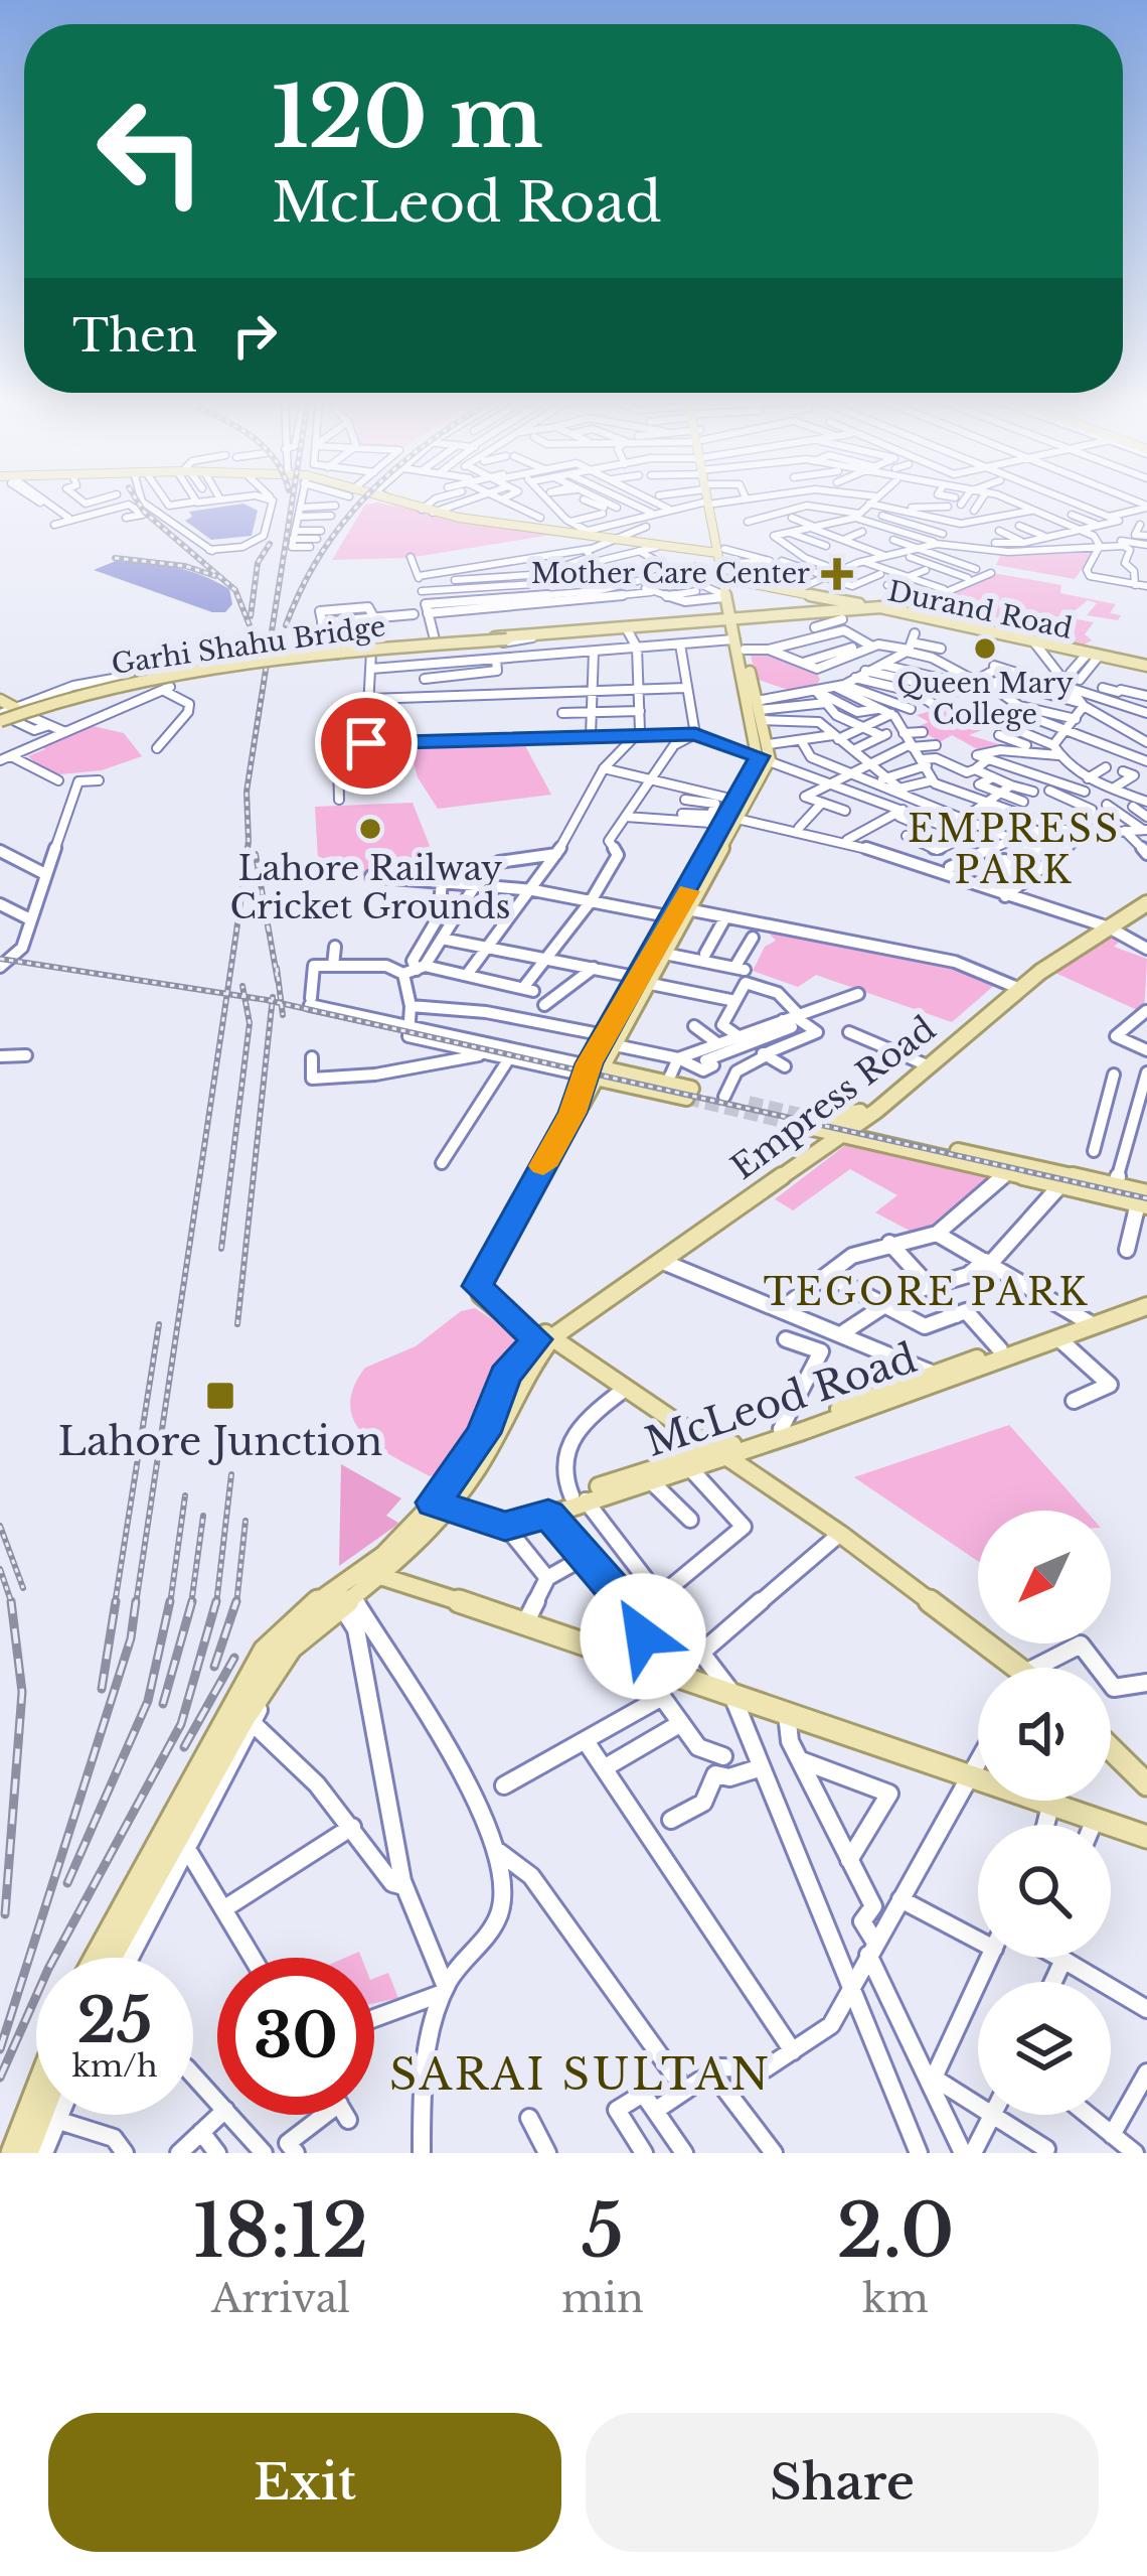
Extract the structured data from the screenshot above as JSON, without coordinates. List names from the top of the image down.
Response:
{
  "streets": {
    "main road": [
      "Durand Road",
      "Garhi Shahu Bridge",
      "Empress Road",
      "McLeod Road"
    ]
  },
  "crossings": [
    ["Empress Road", "McLeod Road"]
  ],
  "districts": ["EMPRESS PARK", "TEGORE PARK", "SARAI SULTAN"],
  "places": {
    "health": ["Mother Care Center"],
    "other": ["Queen Mary College", "Lahore Railway Cricket Grounds"],
    "transit": ["Lahore Junction"]
  },
  "north": "bottom left",
  "page": {
    "turn": ["120 m", "McLeod Road"],
    "then": "Then",
    "speed": "25 km/h",
    "limit": "30",
    "eta": [
      "18:12",
      "Arrival",
      "5",
      "min",
      "2.0",
      "km"
    ],
    "buttons": ["Exit", "Share"]
  }
}
